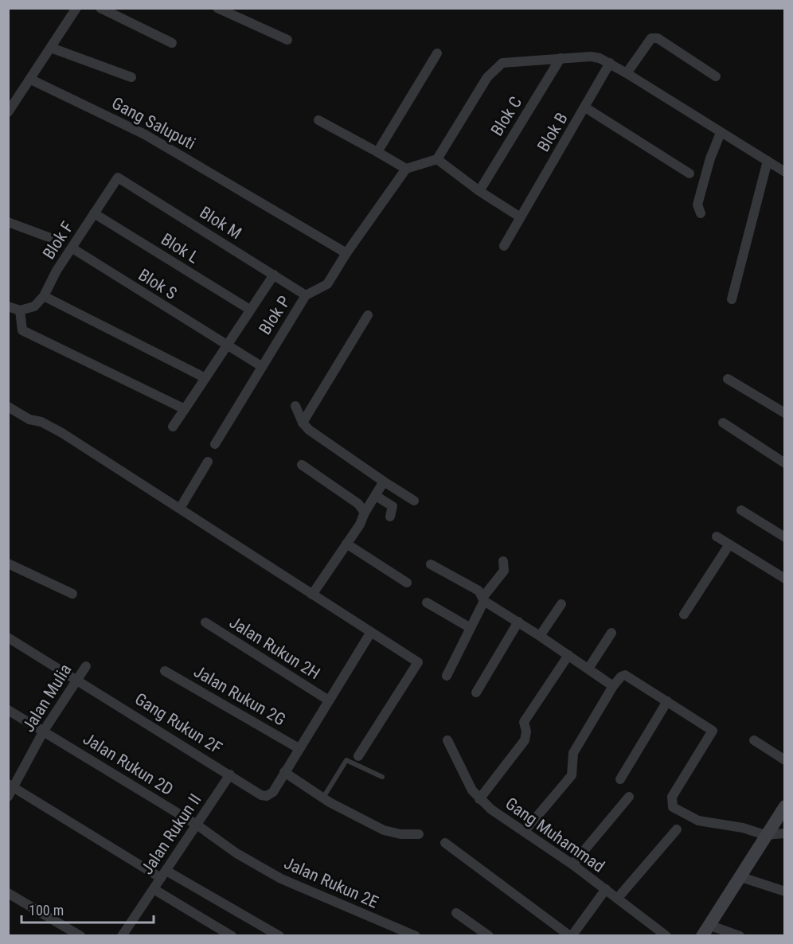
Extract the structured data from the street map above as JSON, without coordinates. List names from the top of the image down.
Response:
{
  "streets": {
    "street": [
      "Blok C",
      "Gang Saluputi",
      "Blok B",
      "Blok M",
      "Blok F",
      "Blok L",
      "Blok S",
      "Blok P",
      "Jalan Rukun 2H",
      "Jalan Rukun 2G",
      "Jalan Mulia",
      "Gang Rukun 2F",
      "Jalan Rukun 2D",
      "Jalan Rukun II",
      "Gang Muhammad",
      "Jalan Rukun 2E"
    ]
  },
  "crossings": [
    ["Gang Saluputi", "Blok P"],
    ["Blok M", "Blok F"],
    ["Blok M", "Blok P"],
    ["Blok F", "Blok L"],
    ["Blok F", "Blok S"],
    ["Blok S", "Blok P"],
    ["Jalan Mulia", "Gang Rukun 2F"],
    ["Jalan Mulia", "Jalan Rukun 2D"],
    ["Gang Rukun 2F", "Jalan Rukun II"],
    ["Jalan Rukun 2D", "Jalan Rukun II"],
    ["Jalan Rukun 2D", "Jalan Rukun 2E"]
  ],
  "scale_bar": "100 m"
}
